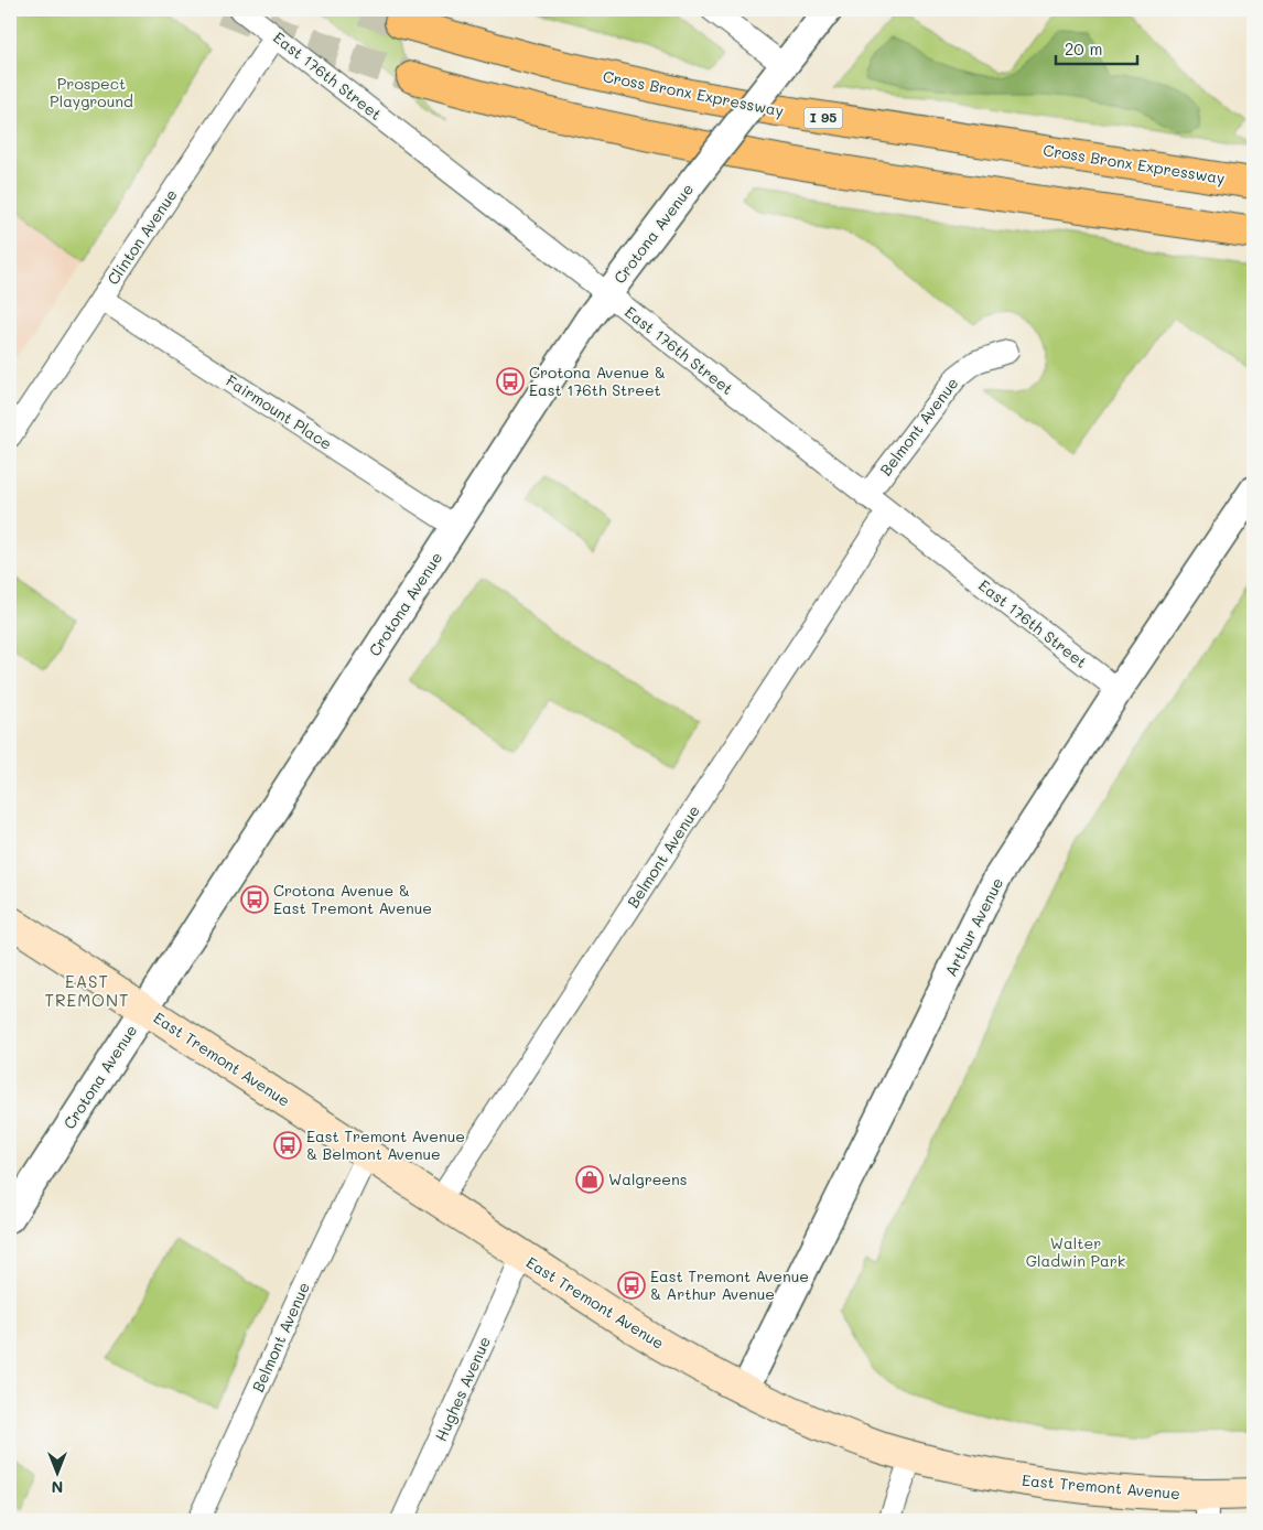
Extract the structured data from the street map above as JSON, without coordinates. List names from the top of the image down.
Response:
{
  "streets": {
    "highway": ["Cross Bronx Expressway", "I 95"],
    "main road": ["East Tremont Avenue"],
    "street": [
      "East 176th Street",
      "Crotona Avenue",
      "Clinton Avenue",
      "Fairmount Place",
      "Belmont Avenue",
      "Arthur Avenue",
      "Hughes Avenue"
    ]
  },
  "crossings": [
    ["East 176th Street", "Crotona Avenue"],
    ["East 176th Street", "Clinton Avenue"],
    ["East 176th Street", "Belmont Avenue"],
    ["East 176th Street", "Arthur Avenue"],
    ["Crotona Avenue", "Fairmount Place"],
    ["Crotona Avenue", "East Tremont Avenue"],
    ["Clinton Avenue", "Fairmount Place"],
    ["Belmont Avenue", "East Tremont Avenue"],
    ["Arthur Avenue", "East Tremont Avenue"],
    ["East Tremont Avenue", "Hughes Avenue"]
  ],
  "districts": ["EAST TREMONT"],
  "parks": ["Prospect Playground", "Walter Gladwin Park"],
  "places": {
    "bus stop": [
      "Crotona Avenue & East 176th Street",
      "Crotona Avenue & East Tremont Avenue",
      "East Tremont Avenue & Belmont Avenue",
      "East Tremont Avenue & Arthur Avenue"
    ],
    "shop": ["Walgreens"]
  },
  "scale_bar": "20 m",
  "north": "bottom"
}
